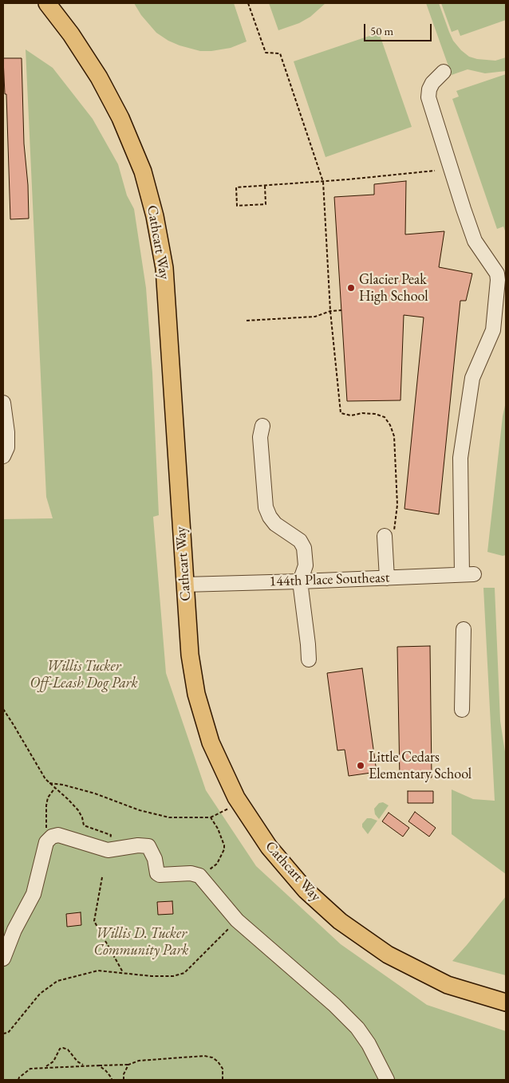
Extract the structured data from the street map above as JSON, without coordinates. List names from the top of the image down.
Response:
{
  "streets": {
    "main road": ["Cathcart Way"],
    "street": ["144th Place Southeast"]
  },
  "crossings": [
    ["Cathcart Way", "144th Place Southeast"]
  ],
  "parks": ["Willis Tucker Off-Leash Dog Park", "Willis D. Tucker Community Park"],
  "places": ["Glacier Peak High School", "Little Cedars Elementary School"],
  "scale_bar": "50 m"
}
